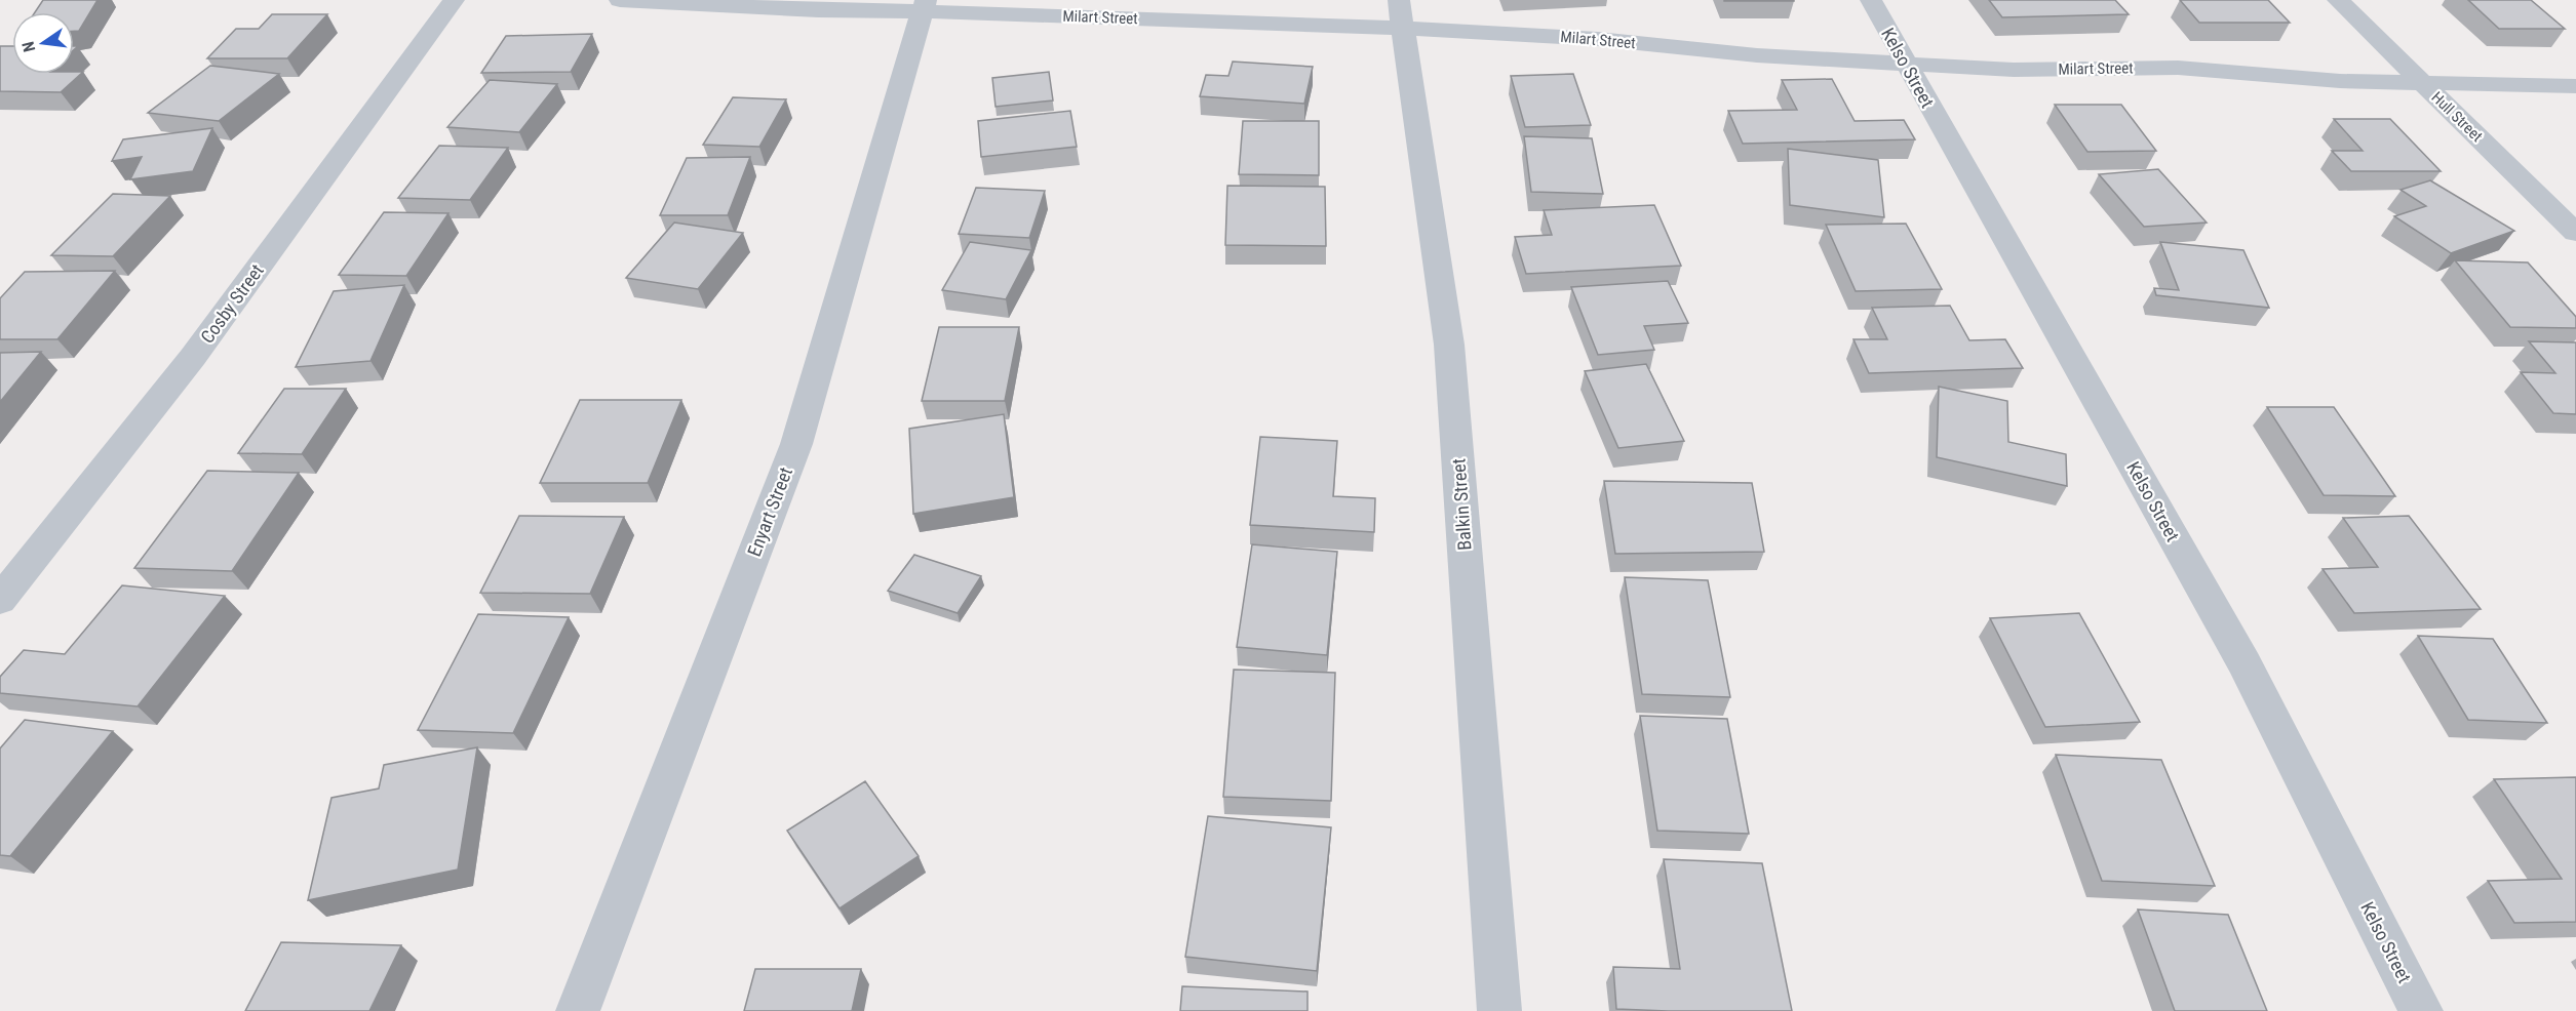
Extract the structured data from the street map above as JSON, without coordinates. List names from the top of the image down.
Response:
{
  "streets": {
    "street": [
      "Milart Street",
      "Kelso Street",
      "Hull Street",
      "Cosby Street",
      "Balkin Street",
      "Enyart Street"
    ]
  },
  "crossings": [
    ["Milart Street", "Kelso Street"],
    ["Milart Street", "Hull Street"],
    ["Milart Street", "Balkin Street"],
    ["Milart Street", "Enyart Street"]
  ],
  "north": "left"
}
